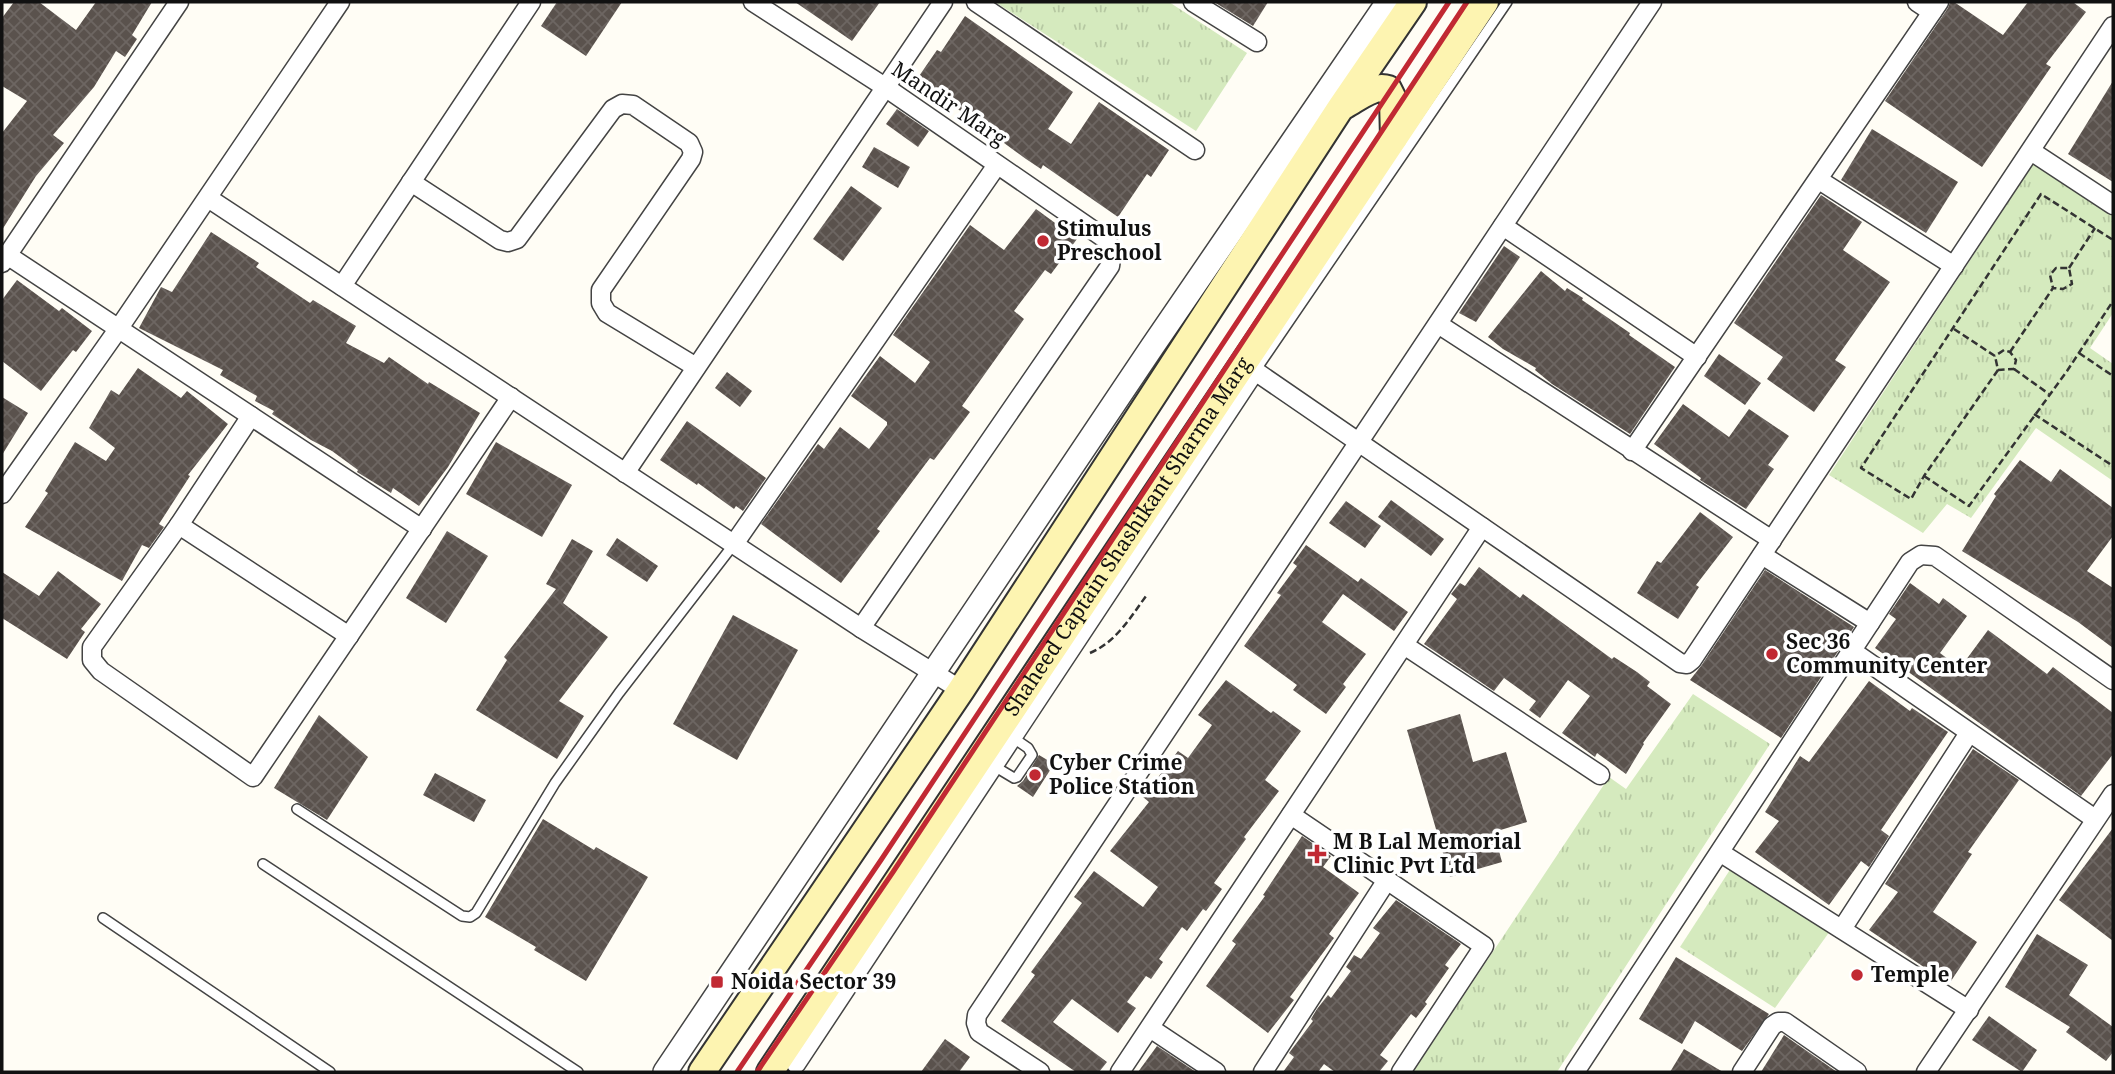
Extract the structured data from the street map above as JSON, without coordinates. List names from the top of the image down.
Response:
{
  "streets": {
    "main road": ["Shaheed Captain Shashikant Sharma Marg"],
    "street": ["Mandir Marg"]
  },
  "places": {
    "other": [
      "Stimulus Preschool",
      "Sec 36 Community Center",
      "Cyber Crime Police Station",
      "Temple"
    ],
    "health": ["M B Lal Memorial Clinic Pvt Ltd"],
    "transit": ["Noida Sector 39"]
  }
}
